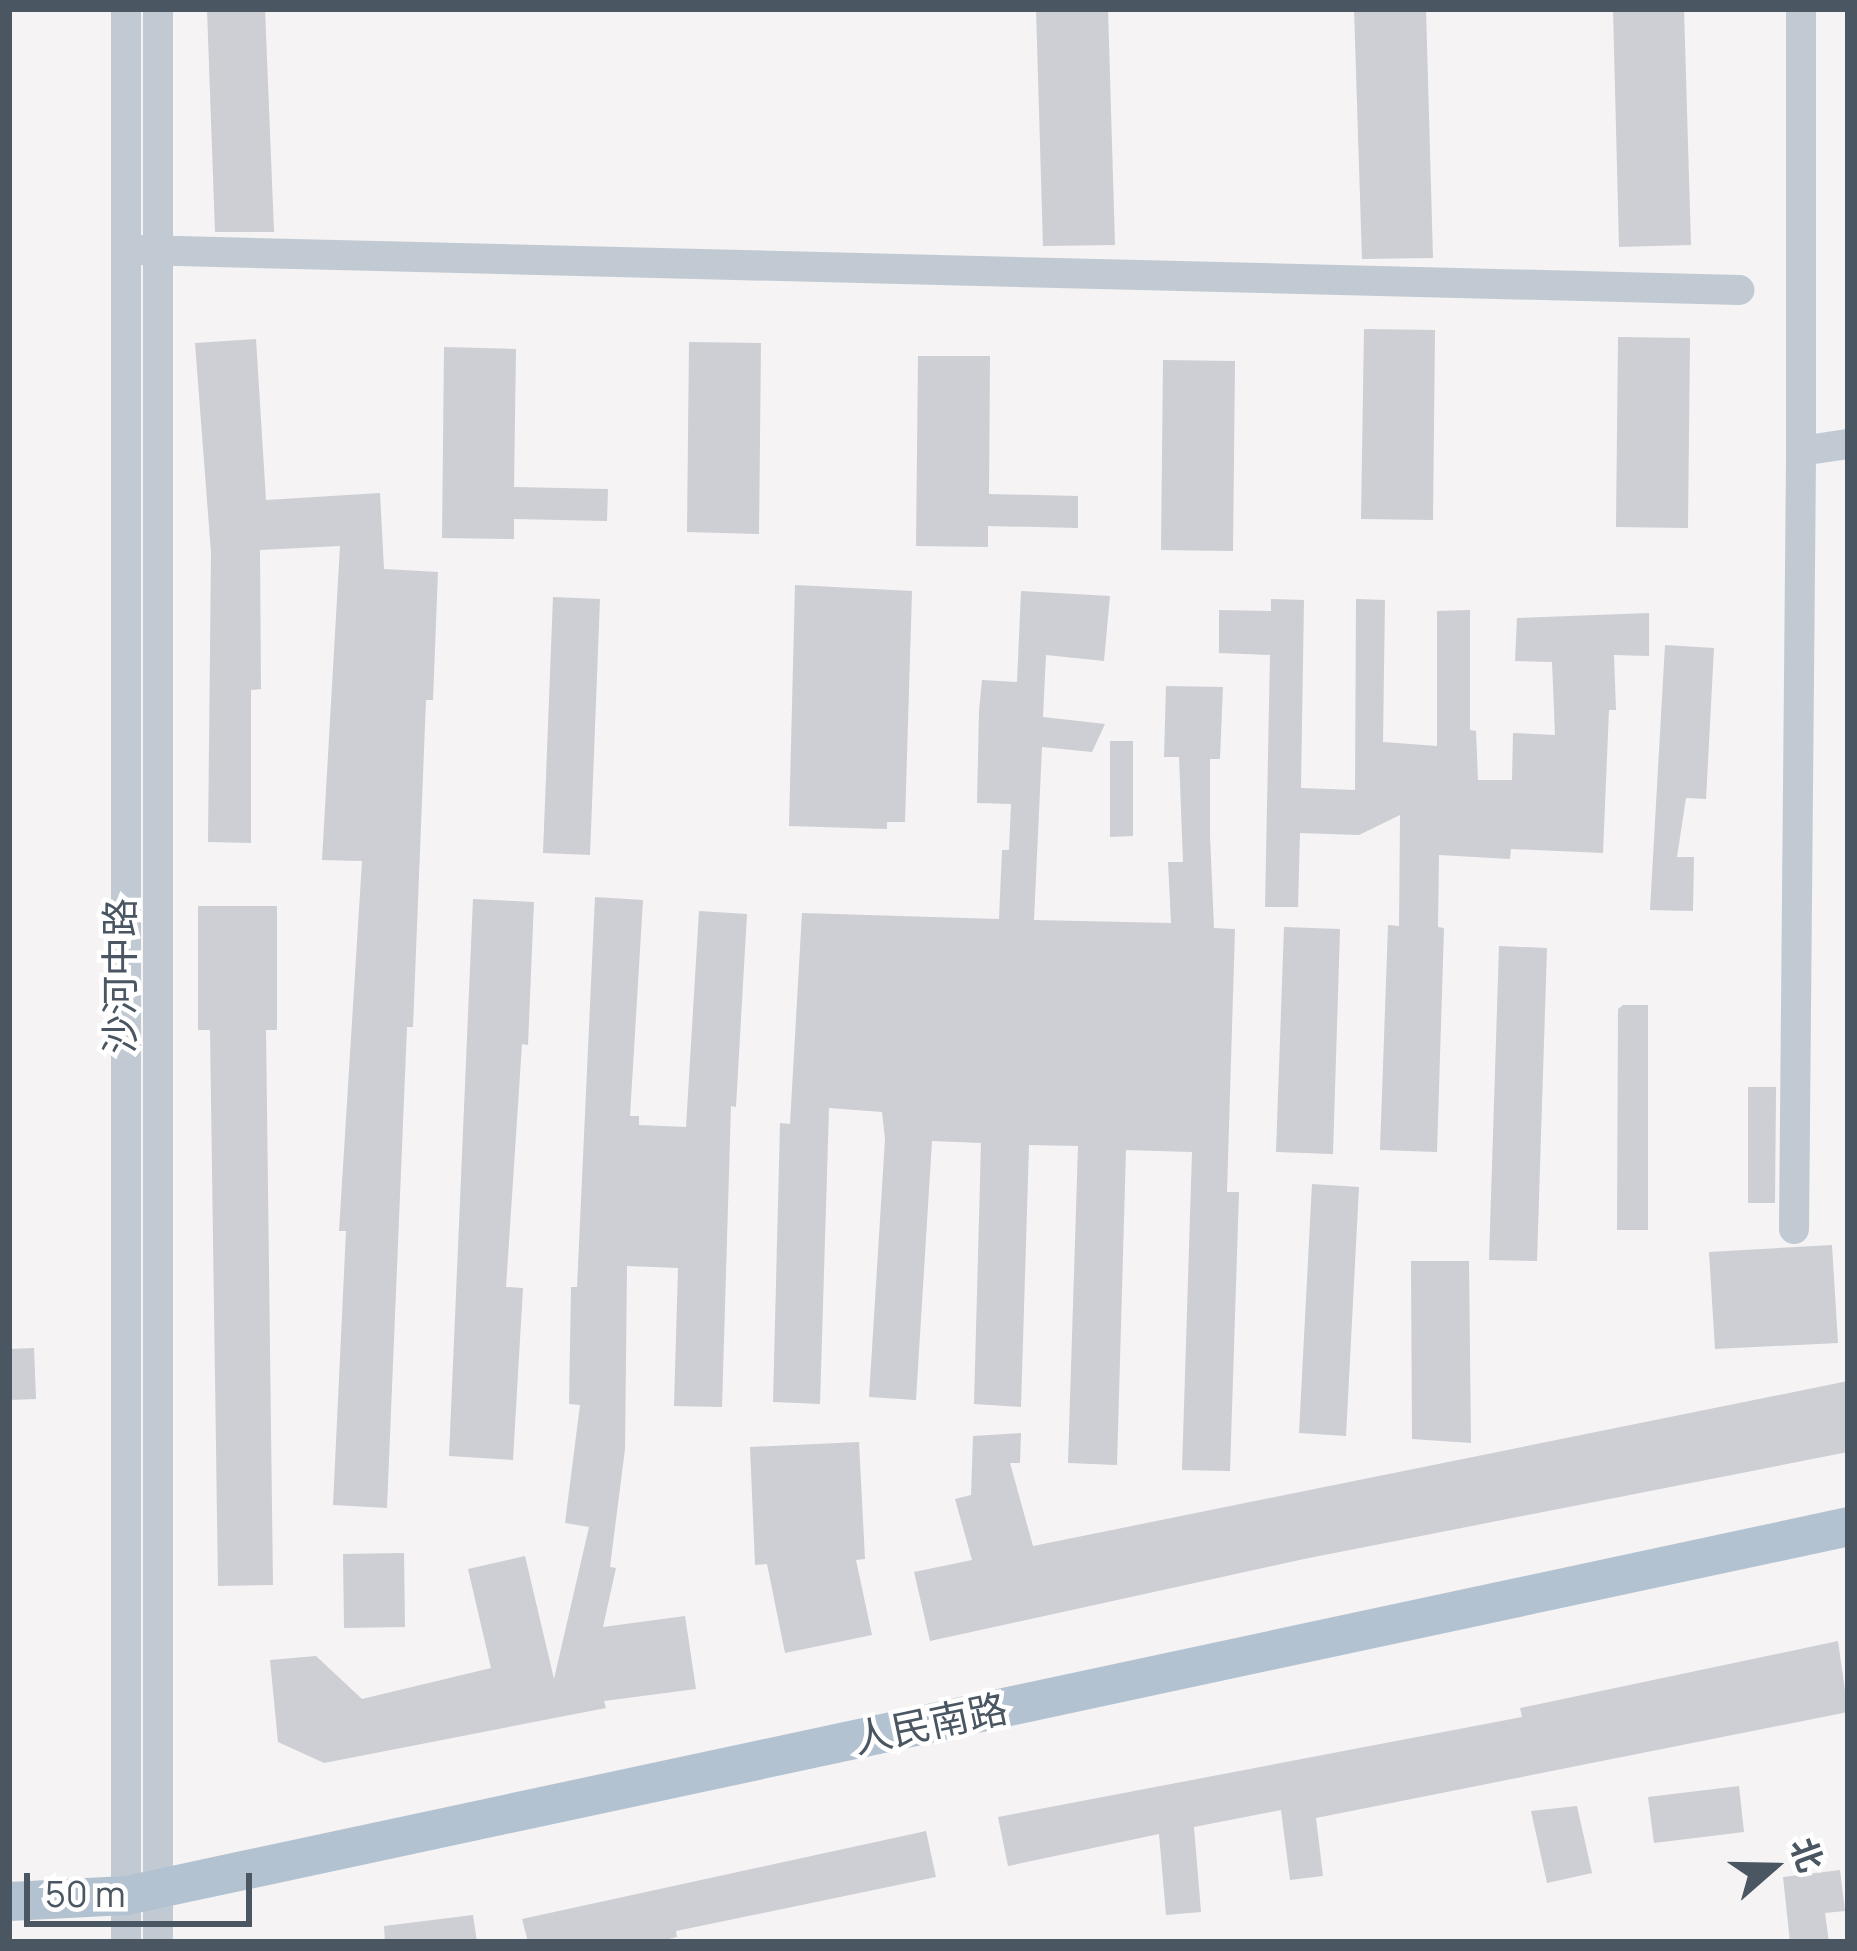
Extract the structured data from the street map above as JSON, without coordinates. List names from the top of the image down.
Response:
{
  "streets": {
    "main road": ["人民南路"],
    "street": ["沙河中路"]
  },
  "crossings": [
    ["沙河中路", "人民南路"]
  ],
  "scale_bar": "50 m",
  "north": "right"
}
